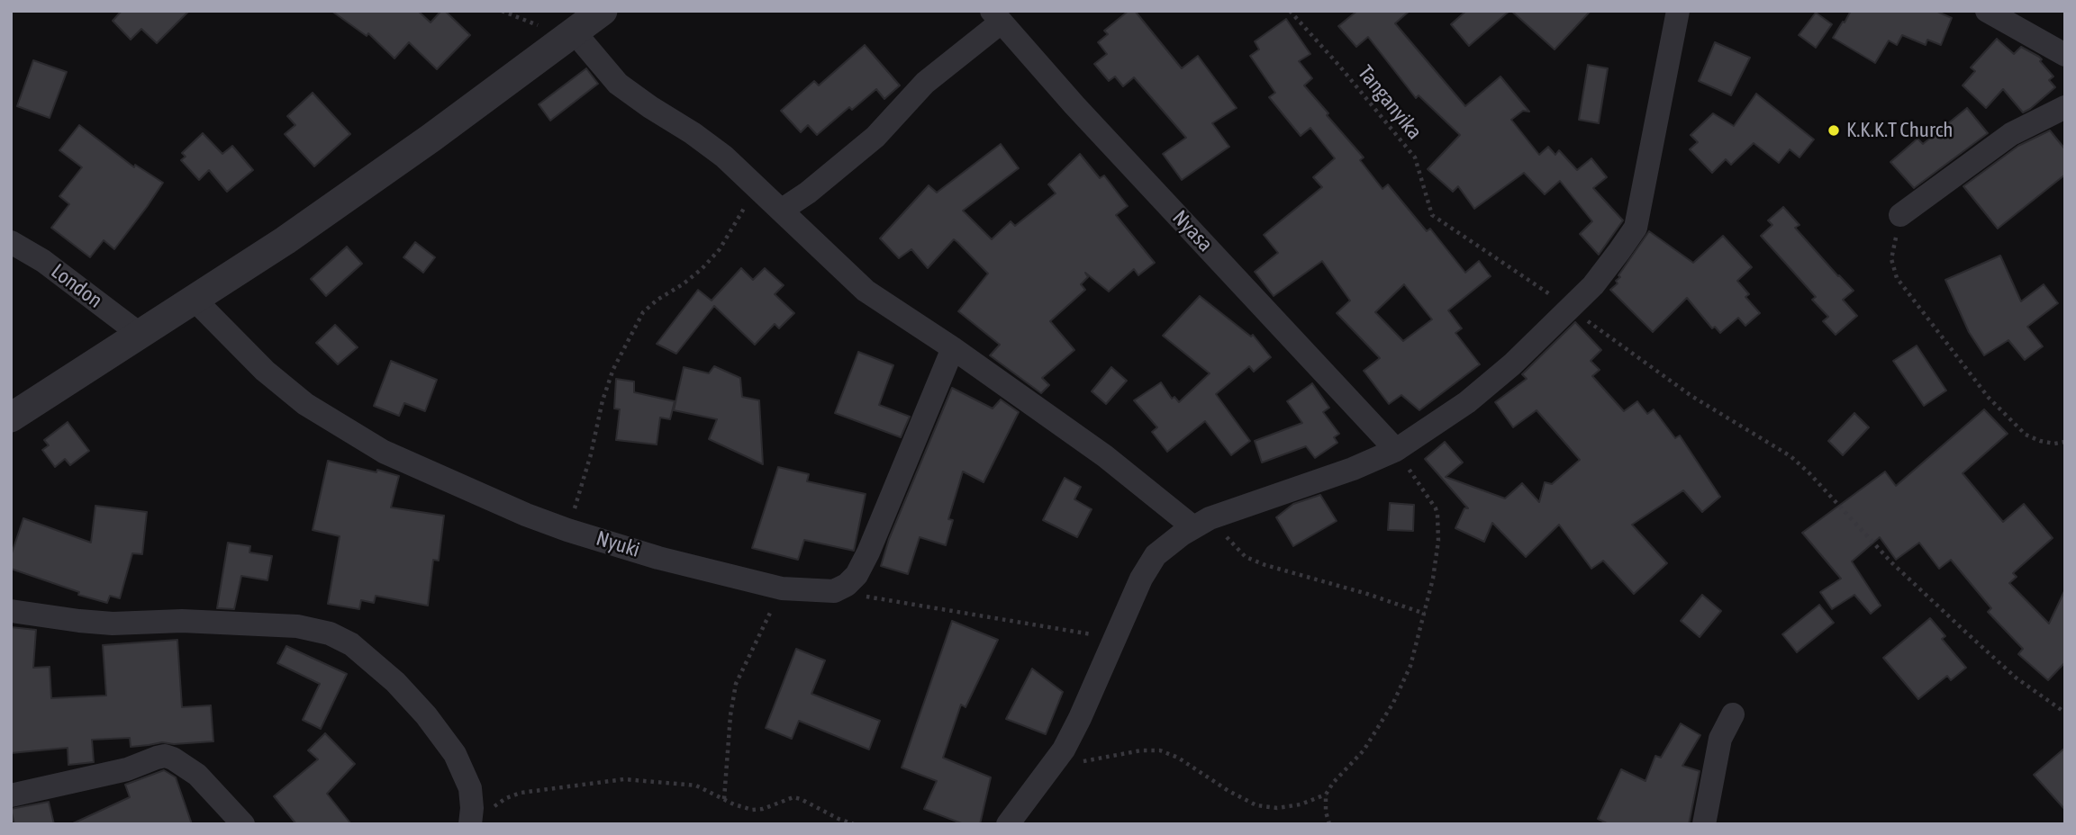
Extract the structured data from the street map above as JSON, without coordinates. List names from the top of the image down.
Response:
{
  "streets": {
    "street": ["Nyasa", "London", "Nyuki"],
    "path": ["Tanganyika"]
  },
  "places": ["K.K.K.T Church"]
}
